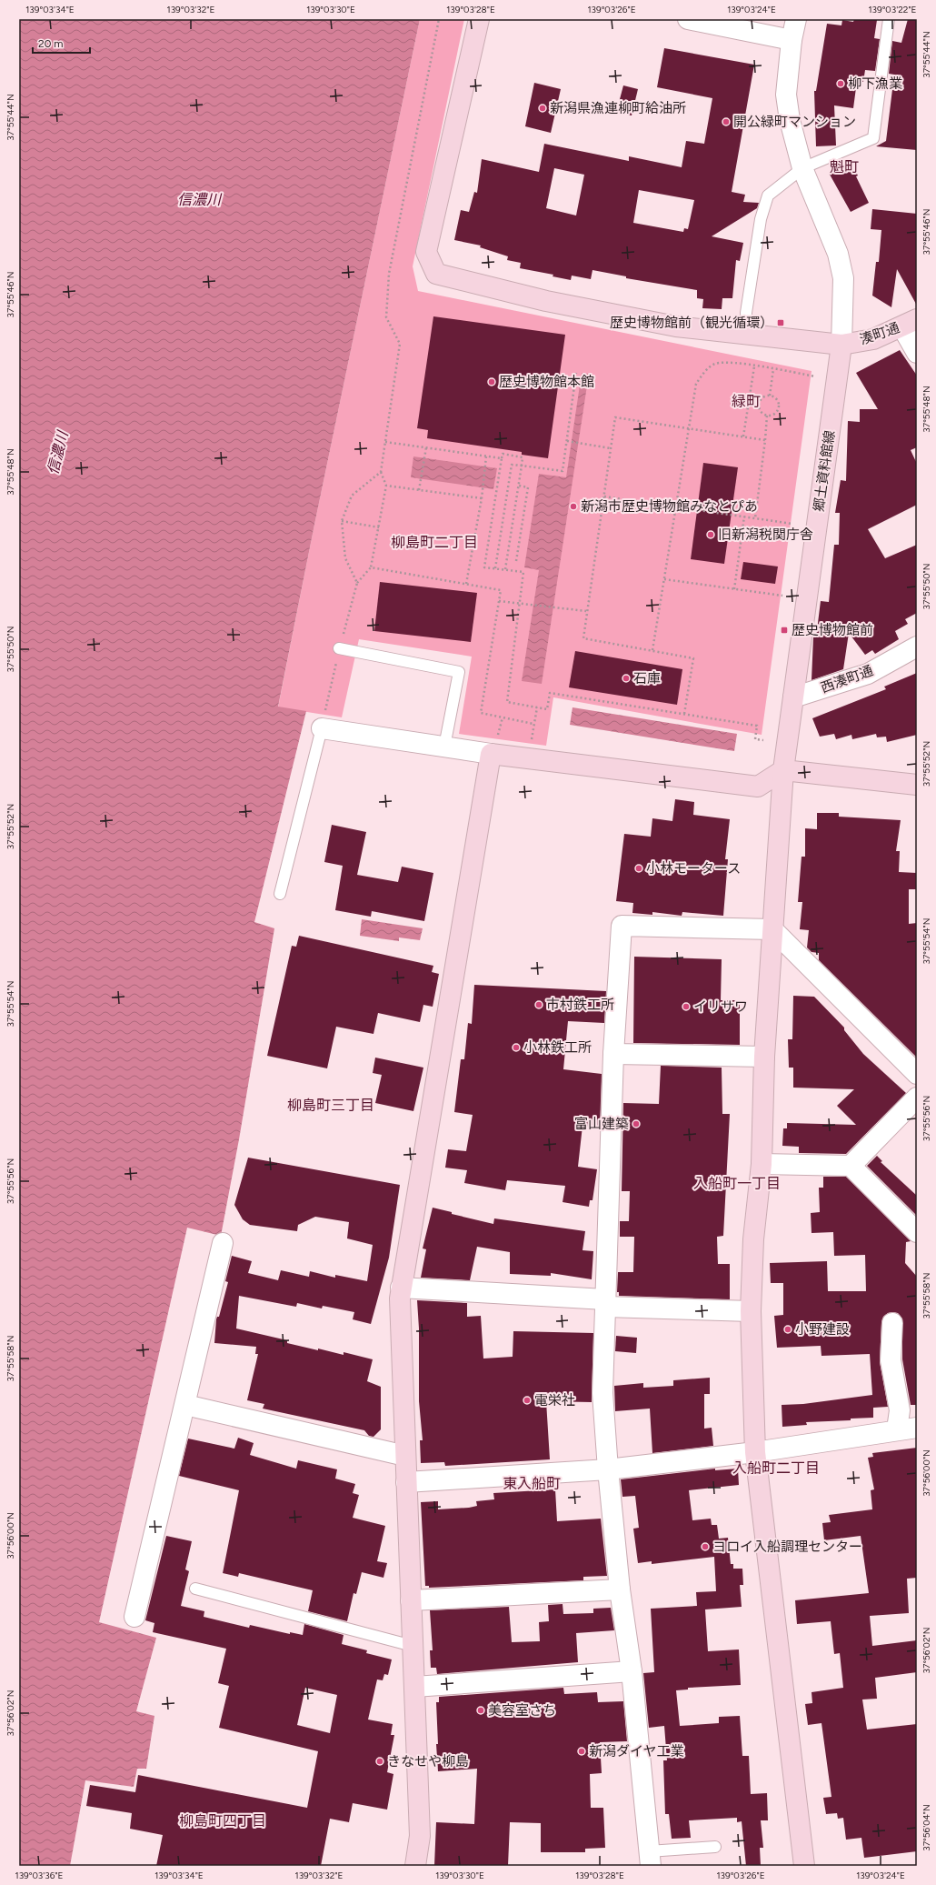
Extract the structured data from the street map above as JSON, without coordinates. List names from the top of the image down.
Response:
{
  "streets": {
    "street": ["湊町通", "郷土資料館線", "西湊町通"]
  },
  "crossings": [
    ["湊町通", "郷土資料館線"],
    ["郷土資料館線", "西湊町通"]
  ],
  "districts": [
    "魁町",
    "緑町",
    "柳島町二丁目",
    "柳島町三丁目",
    "入船町一丁目",
    "入船町二丁目",
    "東入船町",
    "柳島町四丁目"
  ],
  "water": ["信濃川"],
  "places": {
    "other": [
      "柳下漁業",
      "新潟県漁連柳町給油所",
      "開公緑町マンション",
      "歴史博物館本館",
      "新潟市歴史博物館みなとぴあ",
      "旧新潟税関庁舎",
      "石庫",
      "小林モータース",
      "市村鉄工所",
      "イリサワ",
      "小林鉄工所",
      "富山建築",
      "小野建設",
      "電栄社",
      "ヨロイ入船調理センター",
      "美容室さち",
      "新潟ダイヤ工業",
      "きなせや柳島"
    ],
    "transit": ["歴史博物館前（観光循環）", "歴史博物館前"]
  },
  "scale_bar": "20 m",
  "coordinates": [
    "139°03'34\"E",
    "139°03'32\"E",
    "139°03'30\"E",
    "139°03'28\"E",
    "139°03'26\"E",
    "139°03'24\"E",
    "139°03'22\"E",
    "37°55'44\"N",
    "37°55'46\"N",
    "37°55'48\"N",
    "37°55'50\"N",
    "37°55'52\"N",
    "37°55'54\"N",
    "37°55'56\"N",
    "37°55'58\"N",
    "37°56'00\"N",
    "37°56'02\"N",
    "37°56'04\"N",
    "139°03'36\"E"
  ]
}
